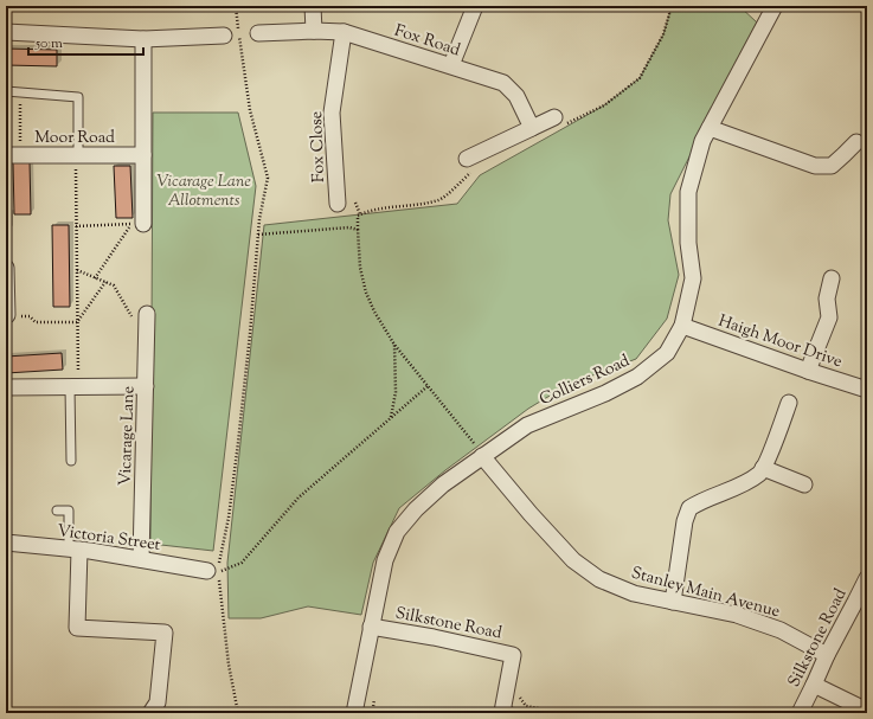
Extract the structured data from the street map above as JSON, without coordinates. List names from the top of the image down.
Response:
{
  "streets": {
    "street": [
      "Fox Road",
      "Moor Road",
      "Fox Close",
      "Haigh Moor Drive",
      "Colliers Road",
      "Vicarage Lane",
      "Victoria Street",
      "Stanley Main Avenue",
      "Silkstone Road"
    ]
  },
  "crossings": [
    ["Fox Road", "Fox Close"],
    ["Haigh Moor Drive", "Colliers Road"],
    ["Colliers Road", "Stanley Main Avenue"],
    ["Colliers Road", "Silkstone Road"],
    ["Vicarage Lane", "Victoria Street"],
    ["Stanley Main Avenue", "Silkstone Road"]
  ],
  "parks": ["Vicarage Lane Allotments"],
  "scale_bar": "50 m"
}
